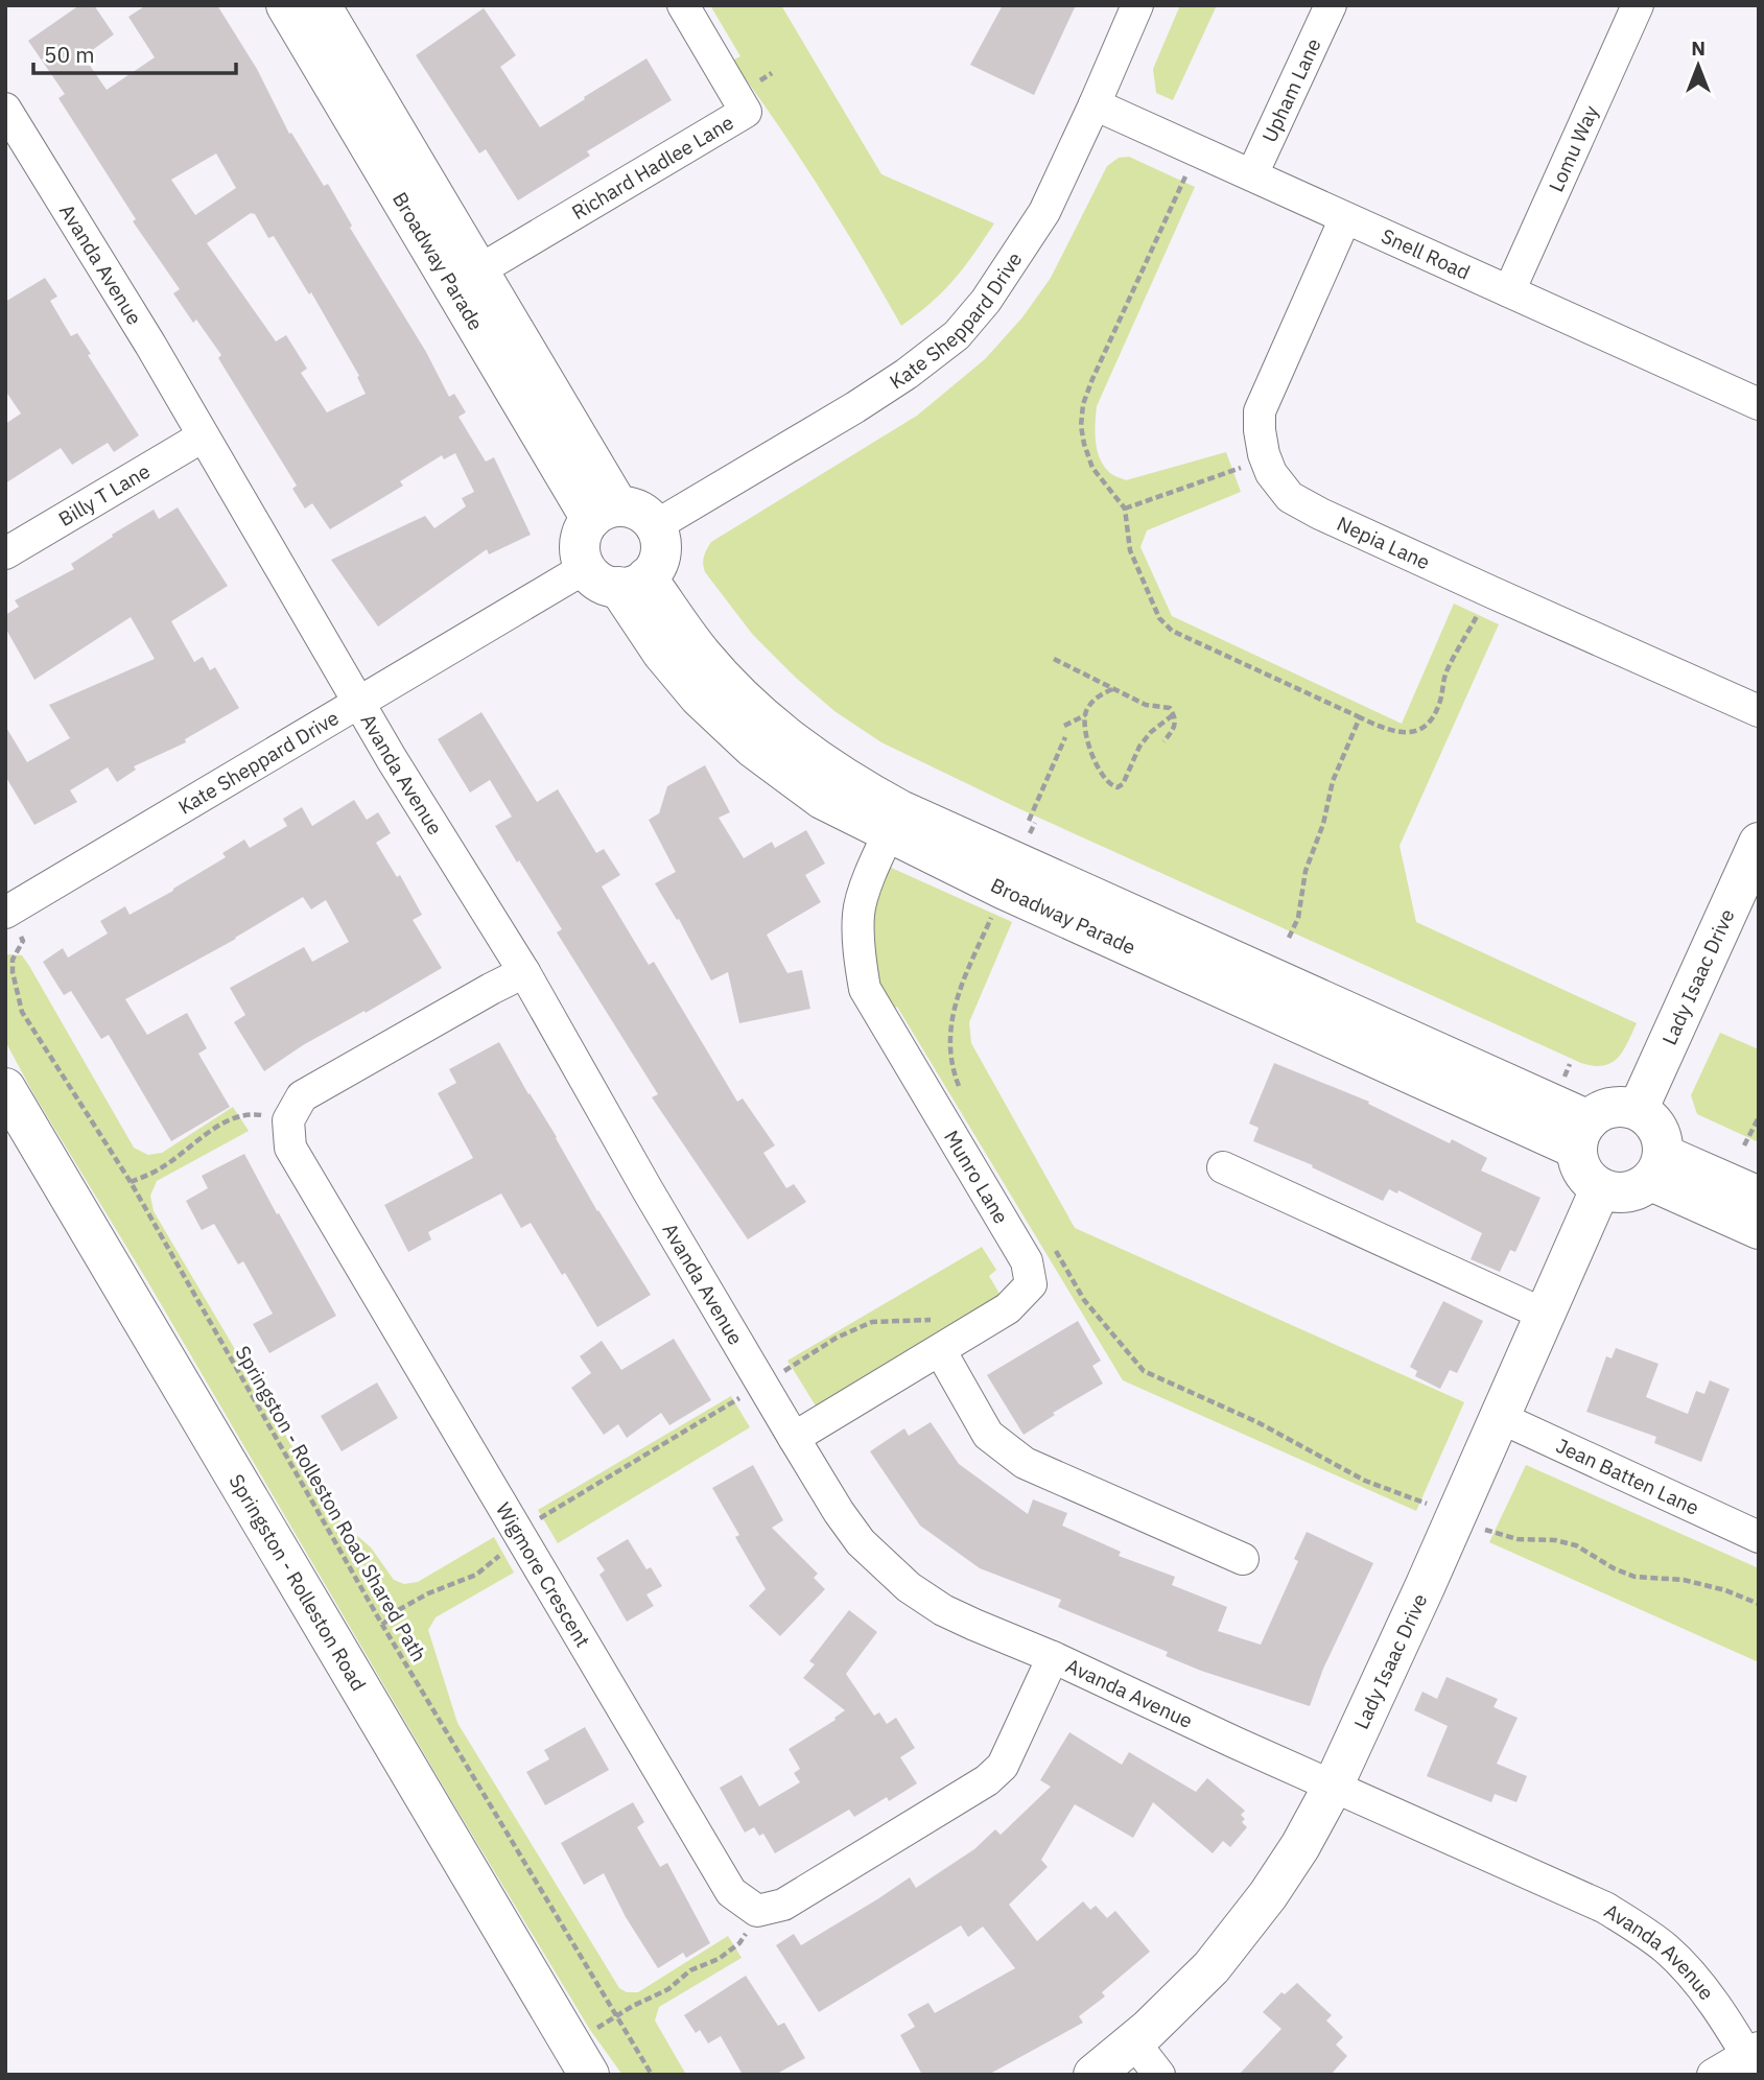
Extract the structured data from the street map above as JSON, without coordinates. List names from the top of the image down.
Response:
{
  "streets": {
    "street": [
      "Upham Lane",
      "Lomu Way",
      "Richard Hadlee Lane",
      "Snell Road",
      "Broadway Parade",
      "Avanda Avenue",
      "Kate Sheppard Drive",
      "Billy T Lane",
      "Nepia Lane",
      "Lady Isaac Drive",
      "Munro Lane",
      "Jean Batten Lane",
      "Wigmore Crescent",
      "Springston - Rolleston Road"
    ],
    "path": ["Springston - Rolleston Road Shared Path"]
  },
  "crossings": [
    ["Upham Lane", "Snell Road"],
    ["Lomu Way", "Snell Road"],
    ["Richard Hadlee Lane", "Broadway Parade"],
    ["Snell Road", "Kate Sheppard Drive"],
    ["Snell Road", "Nepia Lane"],
    ["Broadway Parade", "Kate Sheppard Drive"],
    ["Broadway Parade", "Lady Isaac Drive"],
    ["Broadway Parade", "Munro Lane"],
    ["Avanda Avenue", "Kate Sheppard Drive"],
    ["Avanda Avenue", "Billy T Lane"],
    ["Avanda Avenue", "Lady Isaac Drive"],
    ["Avanda Avenue", "Munro Lane"],
    ["Avanda Avenue", "Wigmore Crescent"],
    ["Lady Isaac Drive", "Jean Batten Lane"]
  ],
  "scale_bar": "50 m",
  "north": "top"
}
